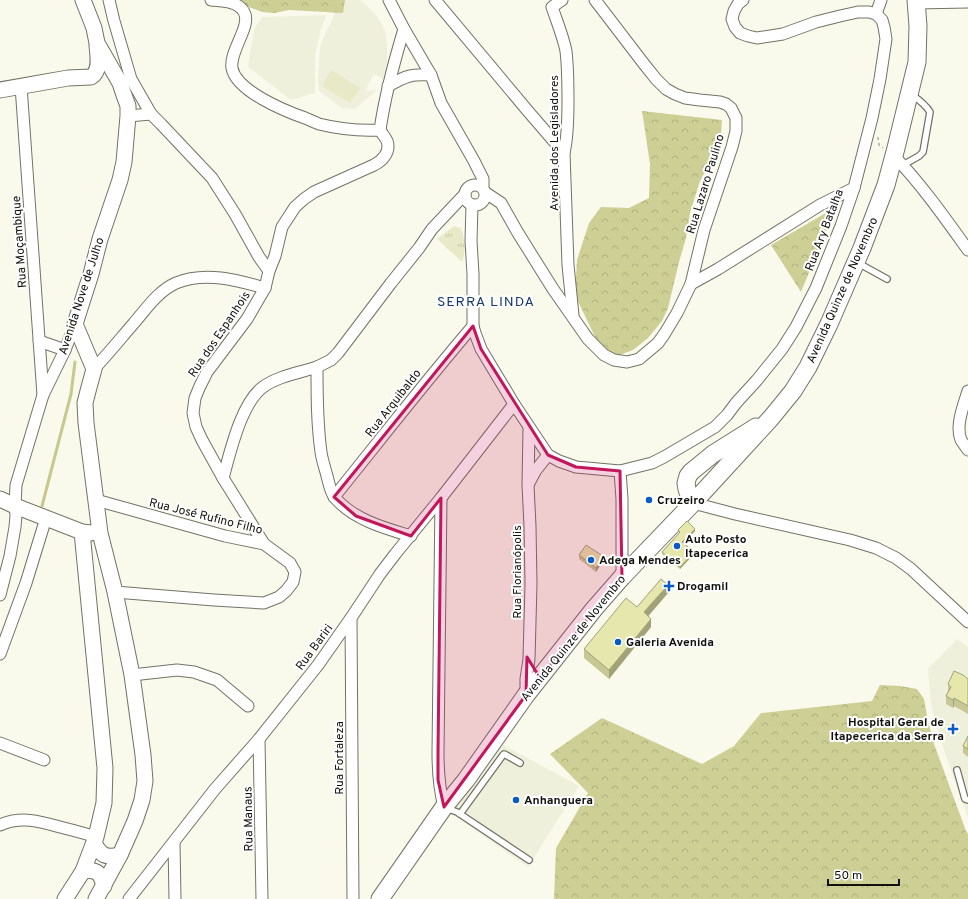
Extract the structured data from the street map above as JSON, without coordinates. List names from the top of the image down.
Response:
{
  "streets": {
    "main road": ["Avenida Quinze de Novembro", "Avenida Nove de Julho"],
    "street": [
      "Avenida dos Legisladores",
      "Rua Lazaro Paulino",
      "Rua Ary Batalha",
      "Rua Moçambique",
      "Rua dos Espanhois",
      "Rua Arquibaldo",
      "Rua José Rufino Filho",
      "Rua Florianópolis",
      "Rua Bariri",
      "Rua Fortaleza",
      "Rua Manaus"
    ]
  },
  "crossings": [
    ["Avenida dos Legisladores", "Rua Lazaro Paulino"],
    ["Rua Moçambique", "Avenida Nove de Julho"],
    ["Avenida Quinze de Novembro", "Rua Florianópolis"],
    ["Rua dos Espanhois", "Rua José Rufino Filho"],
    ["Rua Bariri", "Rua Fortaleza"],
    ["Rua Bariri", "Rua Manaus"]
  ],
  "districts": ["SERRA LINDA"],
  "places": {
    "other": [
      "Cruzeiro",
      "Auto Posto Itapecerica",
      "Adega Mendes",
      "Galeria Avenida",
      "Anhanguera"
    ],
    "health": ["Drogamil", "Hospital Geral de Itapecerica da Serra"]
  },
  "scale_bar": "50 m"
}
